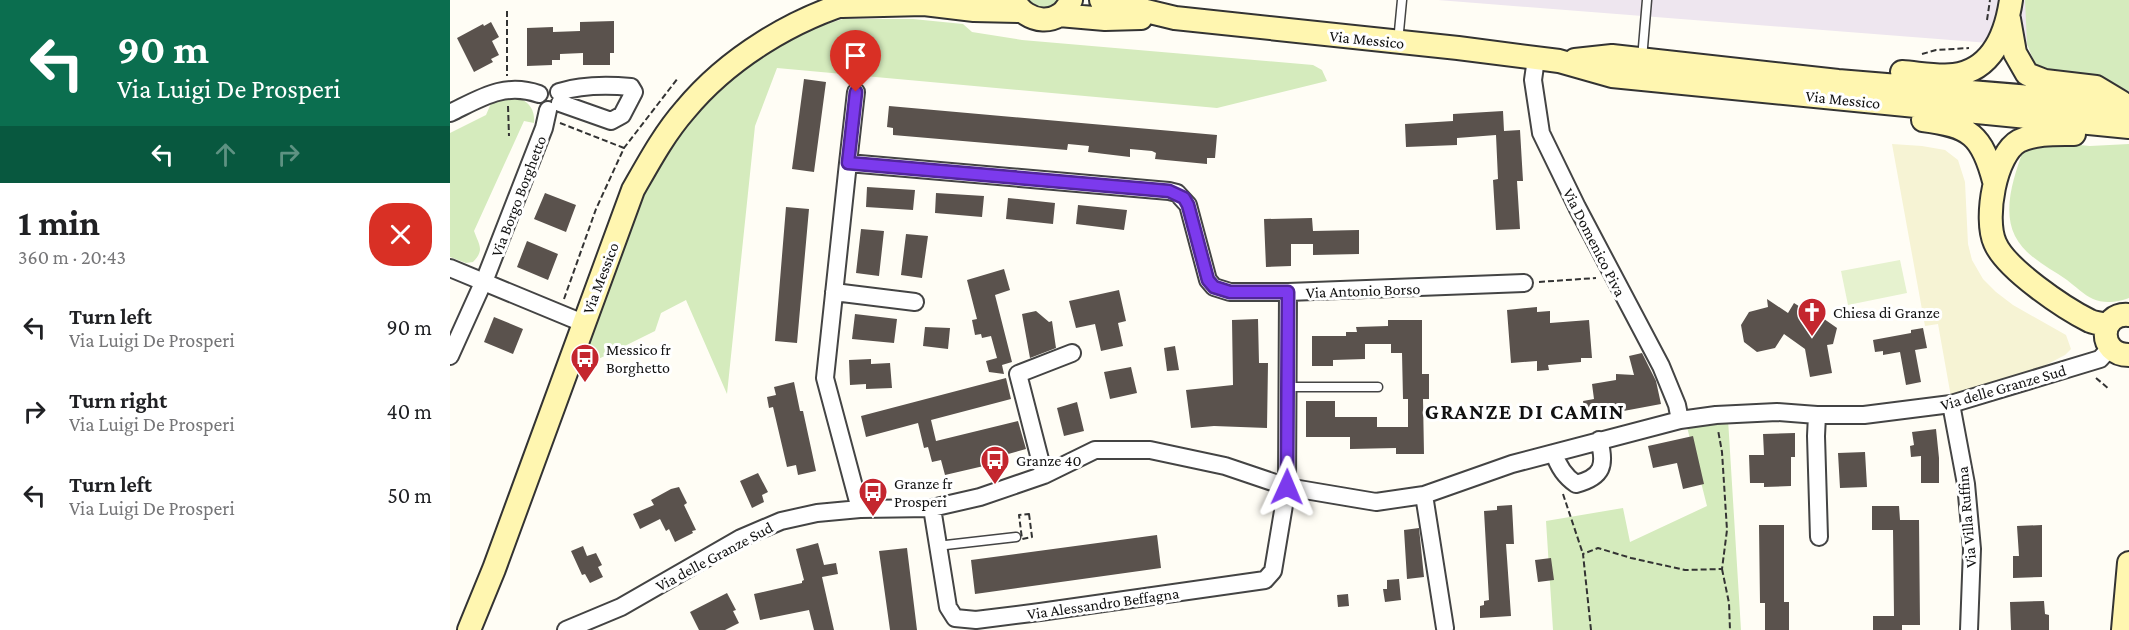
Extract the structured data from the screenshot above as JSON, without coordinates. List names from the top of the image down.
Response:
{
  "streets": {
    "street": [
      "Via Messico",
      "Via Borgo Borghetto",
      "Via Domenico Piva",
      "Via Antonio Borso",
      "Via delle Granze Sud",
      "Via Villa Ruffina",
      "Via Alessandro Beffagna"
    ]
  },
  "crossings": [
    ["Via Messico", "Via Domenico Piva"],
    ["Via Domenico Piva", "Via delle Granze Sud"],
    ["Via Antonio Borso", "Via delle Granze Sud"],
    ["Via Antonio Borso", "Via Alessandro Beffagna"],
    ["Via delle Granze Sud", "Via Villa Ruffina"],
    ["Via delle Granze Sud", "Via Alessandro Beffagna"]
  ],
  "districts": ["GRANZE DI CAMIN"],
  "places": {
    "church": ["Chiesa di Granze"],
    "bus stop": ["Messico fr Borghetto", "Granze 40", "Granze fr Prosperi"]
  },
  "page": {
    "turn": ["90 m", "Via Luigi De Prosperi"],
    "heading": ["1 min", "360 m · 20:43"],
    "list": [
      {
        "name": "Turn left",
        "note": "Via Luigi De Prosperi",
        "value": "90 m"
      },
      {
        "name": "Turn right",
        "note": "Via Luigi De Prosperi",
        "value": "40 m"
      },
      {
        "name": "Turn left",
        "note": "Via Luigi De Prosperi",
        "value": "50 m"
      }
    ]
  }
}
